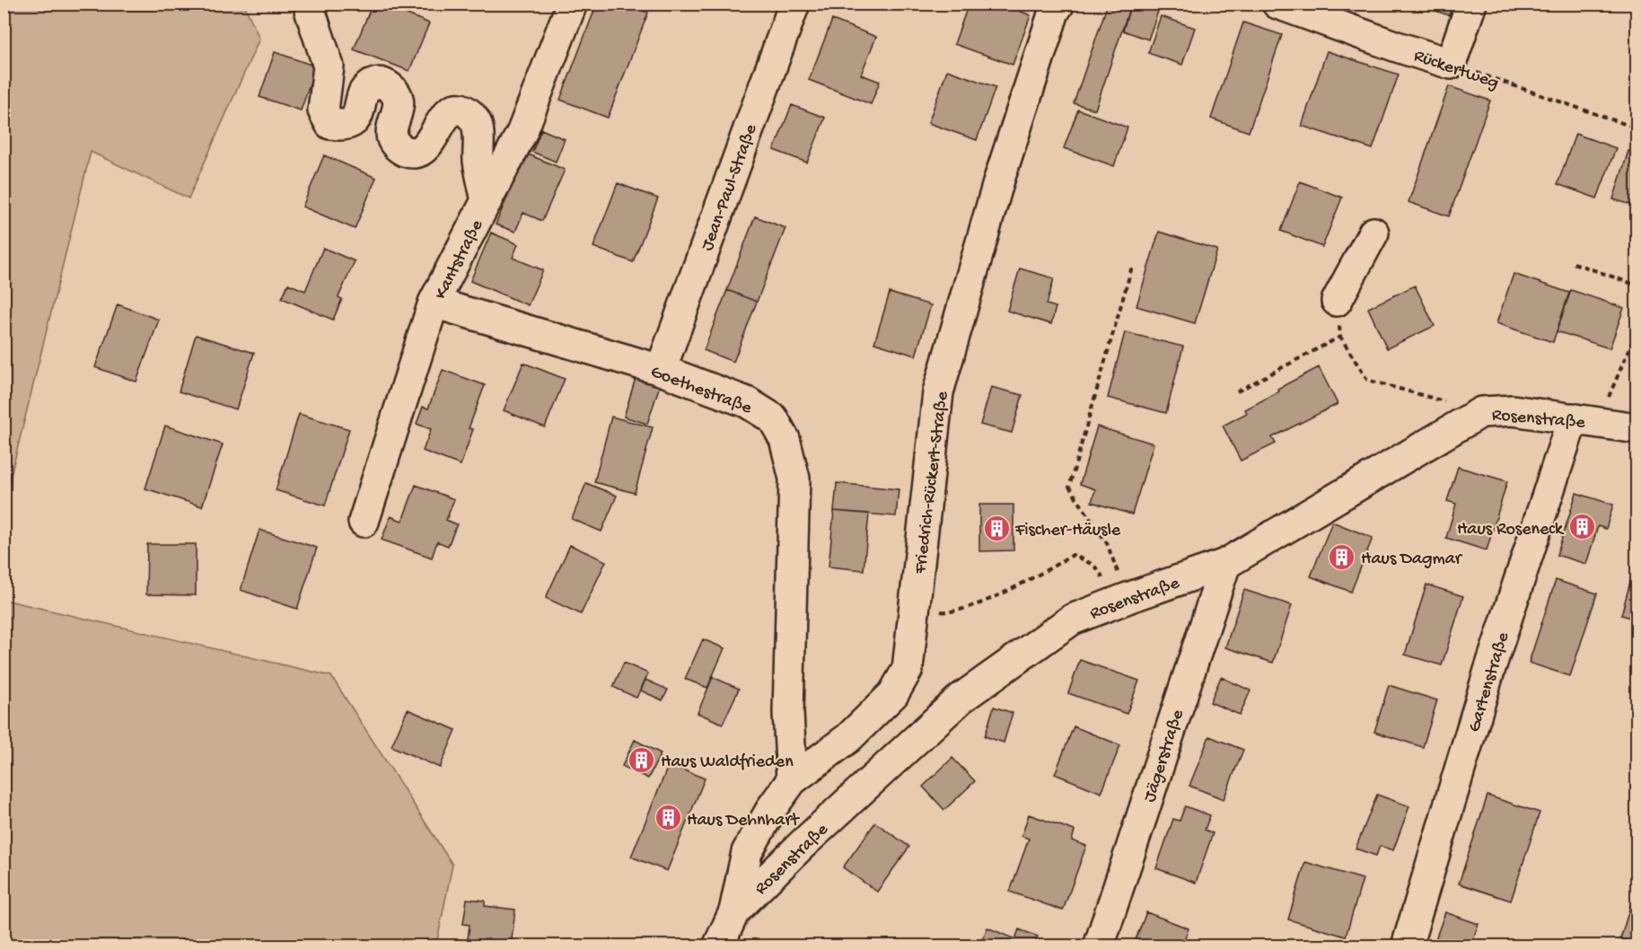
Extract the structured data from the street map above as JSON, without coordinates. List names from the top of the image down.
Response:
{
  "streets": {
    "street": [
      "Rückertweg",
      "Jean-Paul-Straße",
      "Kantstraße",
      "Goethestraße",
      "Rosenstraße",
      "Friedrich-Rückert-Straße",
      "Gartenstraße",
      "Jägerstraße"
    ]
  },
  "crossings": [
    ["Jean-Paul-Straße", "Goethestraße"],
    ["Kantstraße", "Goethestraße"],
    ["Goethestraße", "Friedrich-Rückert-Straße"],
    ["Rosenstraße", "Friedrich-Rückert-Straße"],
    ["Rosenstraße", "Gartenstraße"],
    ["Rosenstraße", "Jägerstraße"]
  ],
  "places": {
    "building": [
      "Haus Roseneck",
      "Fischer-Häusle",
      "Haus Dagmar",
      "Haus Waldfrieden",
      "Haus Dehnhart"
    ]
  }
}
